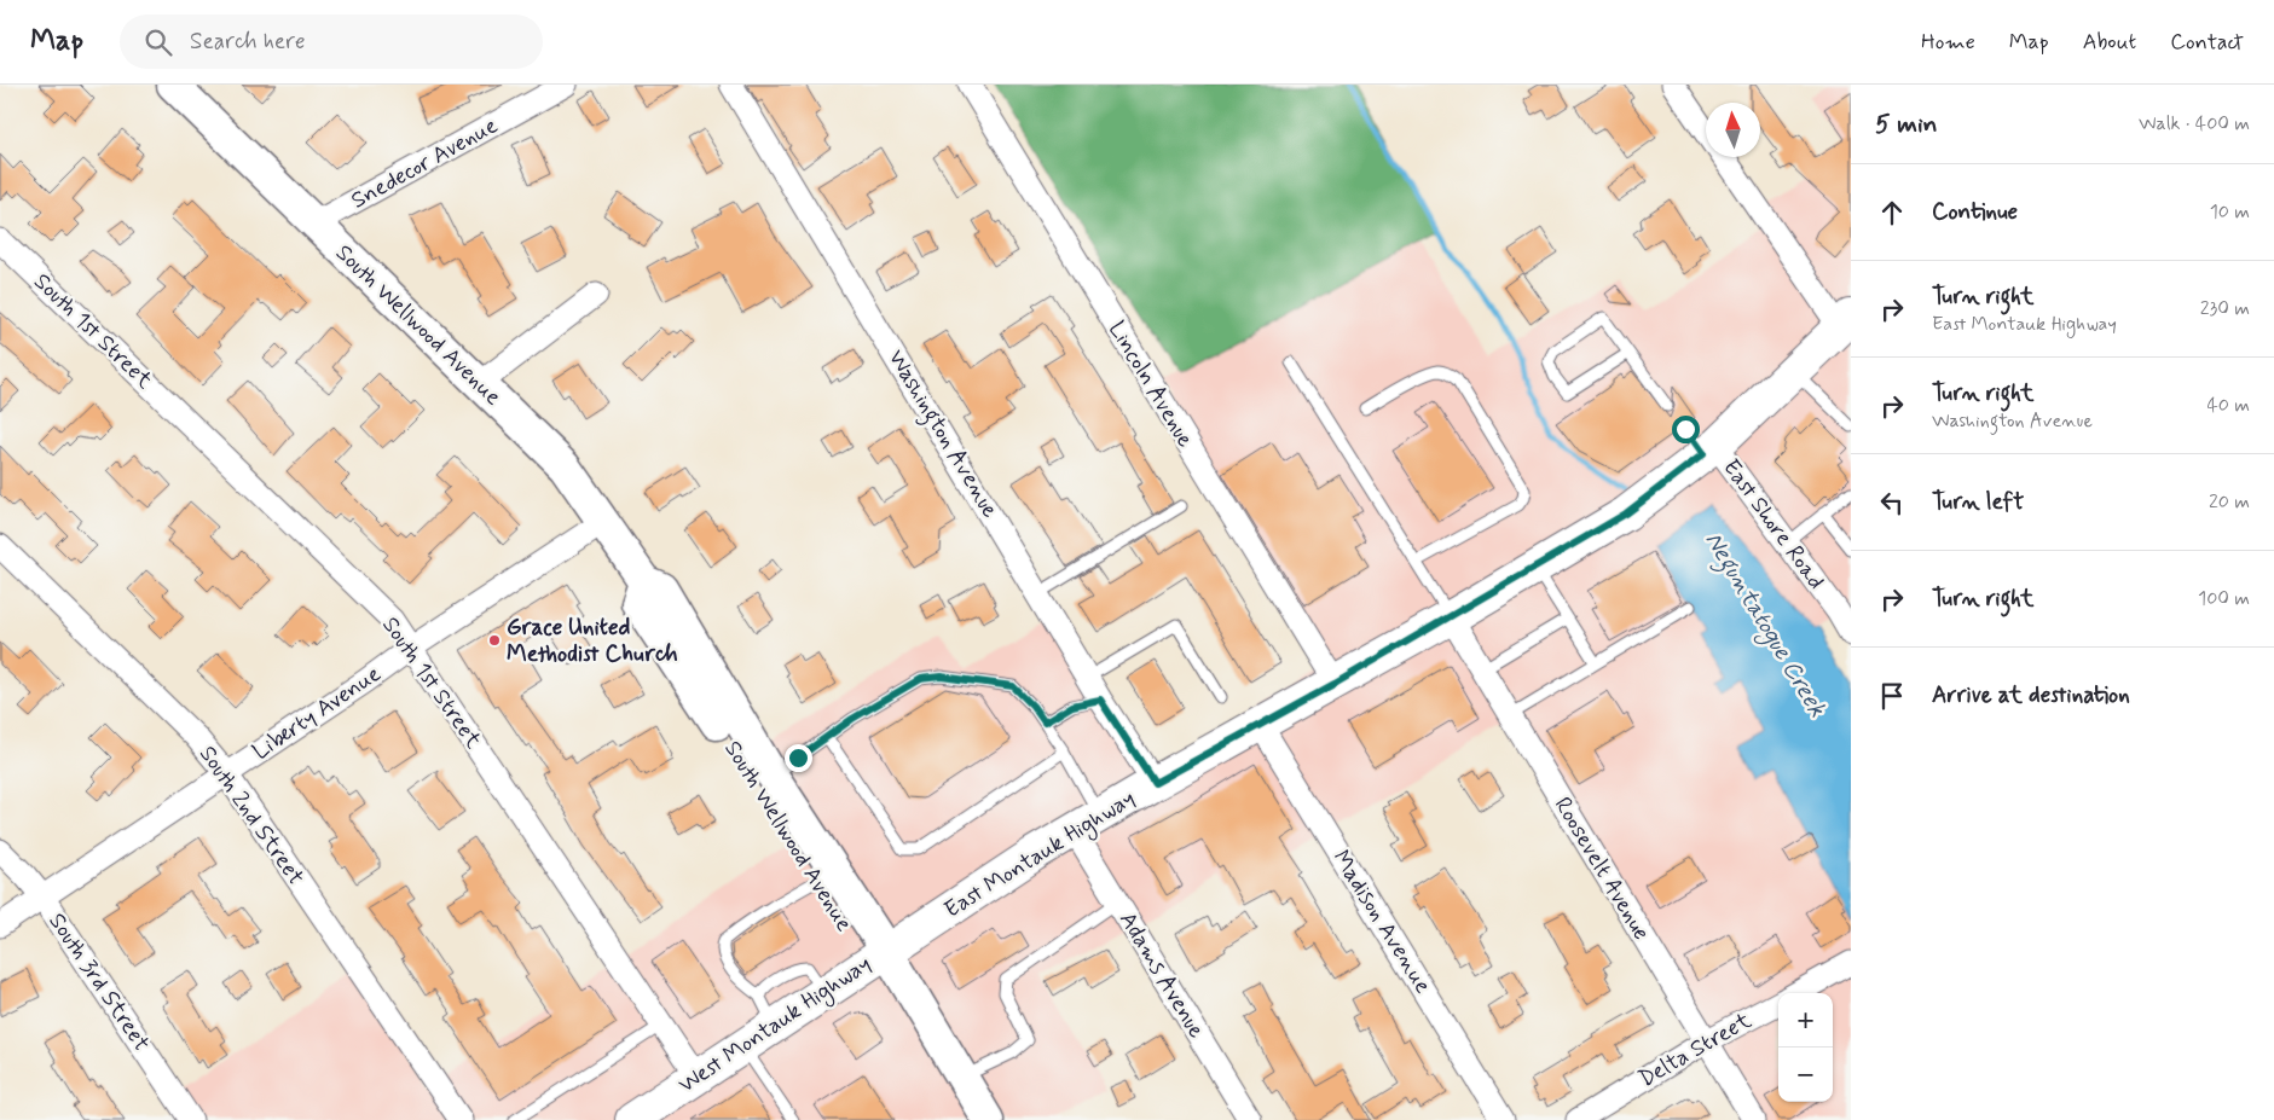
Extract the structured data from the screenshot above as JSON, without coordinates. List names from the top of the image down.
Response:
{
  "streets": {
    "main road": ["South Wellwood Avenue", "East Montauk Highway", "West Montauk Highway"],
    "street": [
      "Snedecor Avenue",
      "South 1st Street",
      "Lincoln Avenue",
      "Washington Avenue",
      "East Shore Road",
      "Liberty Avenue",
      "South 2nd Street",
      "Roosevelt Avenue",
      "Madison Avenue",
      "Adams Avenue",
      "South 3rd Street",
      "Delta Street"
    ]
  },
  "crossings": [
    ["Snedecor Avenue", "South Wellwood Avenue"],
    ["South Wellwood Avenue", "Liberty Avenue"],
    ["South Wellwood Avenue", "East Montauk Highway"],
    ["South Wellwood Avenue", "West Montauk Highway"],
    ["South 1st Street", "Liberty Avenue"],
    ["South 1st Street", "West Montauk Highway"],
    ["Lincoln Avenue", "East Montauk Highway"],
    ["Washington Avenue", "East Montauk Highway"],
    ["East Shore Road", "East Montauk Highway"],
    ["Liberty Avenue", "South 2nd Street"],
    ["Liberty Avenue", "South 3rd Street"],
    ["East Montauk Highway", "Roosevelt Avenue"],
    ["East Montauk Highway", "Madison Avenue"],
    ["East Montauk Highway", "Adams Avenue"],
    ["East Montauk Highway", "West Montauk Highway"],
    ["Roosevelt Avenue", "Delta Street"]
  ],
  "water": ["Neguntatogue Creek"],
  "places": ["Grace United Methodist Church"],
  "north": "top",
  "page": {
    "header": "Map",
    "search": "Search here",
    "nav": [
      "Home",
      "Map",
      "About",
      "Contact"
    ],
    "heading": ["5 min", "Walk · 400 m"],
    "list": [
      ["Continue", "10 m"],
      ["Turn right", "East Montauk Highway", "230 m"],
      ["Turn right", "Washington Avenue", "40 m"],
      ["Turn left", "20 m"],
      ["Turn right", "100 m"],
      "Arrive at destination"
    ],
    "map_buttons": ["+", "−"]
  }
}
